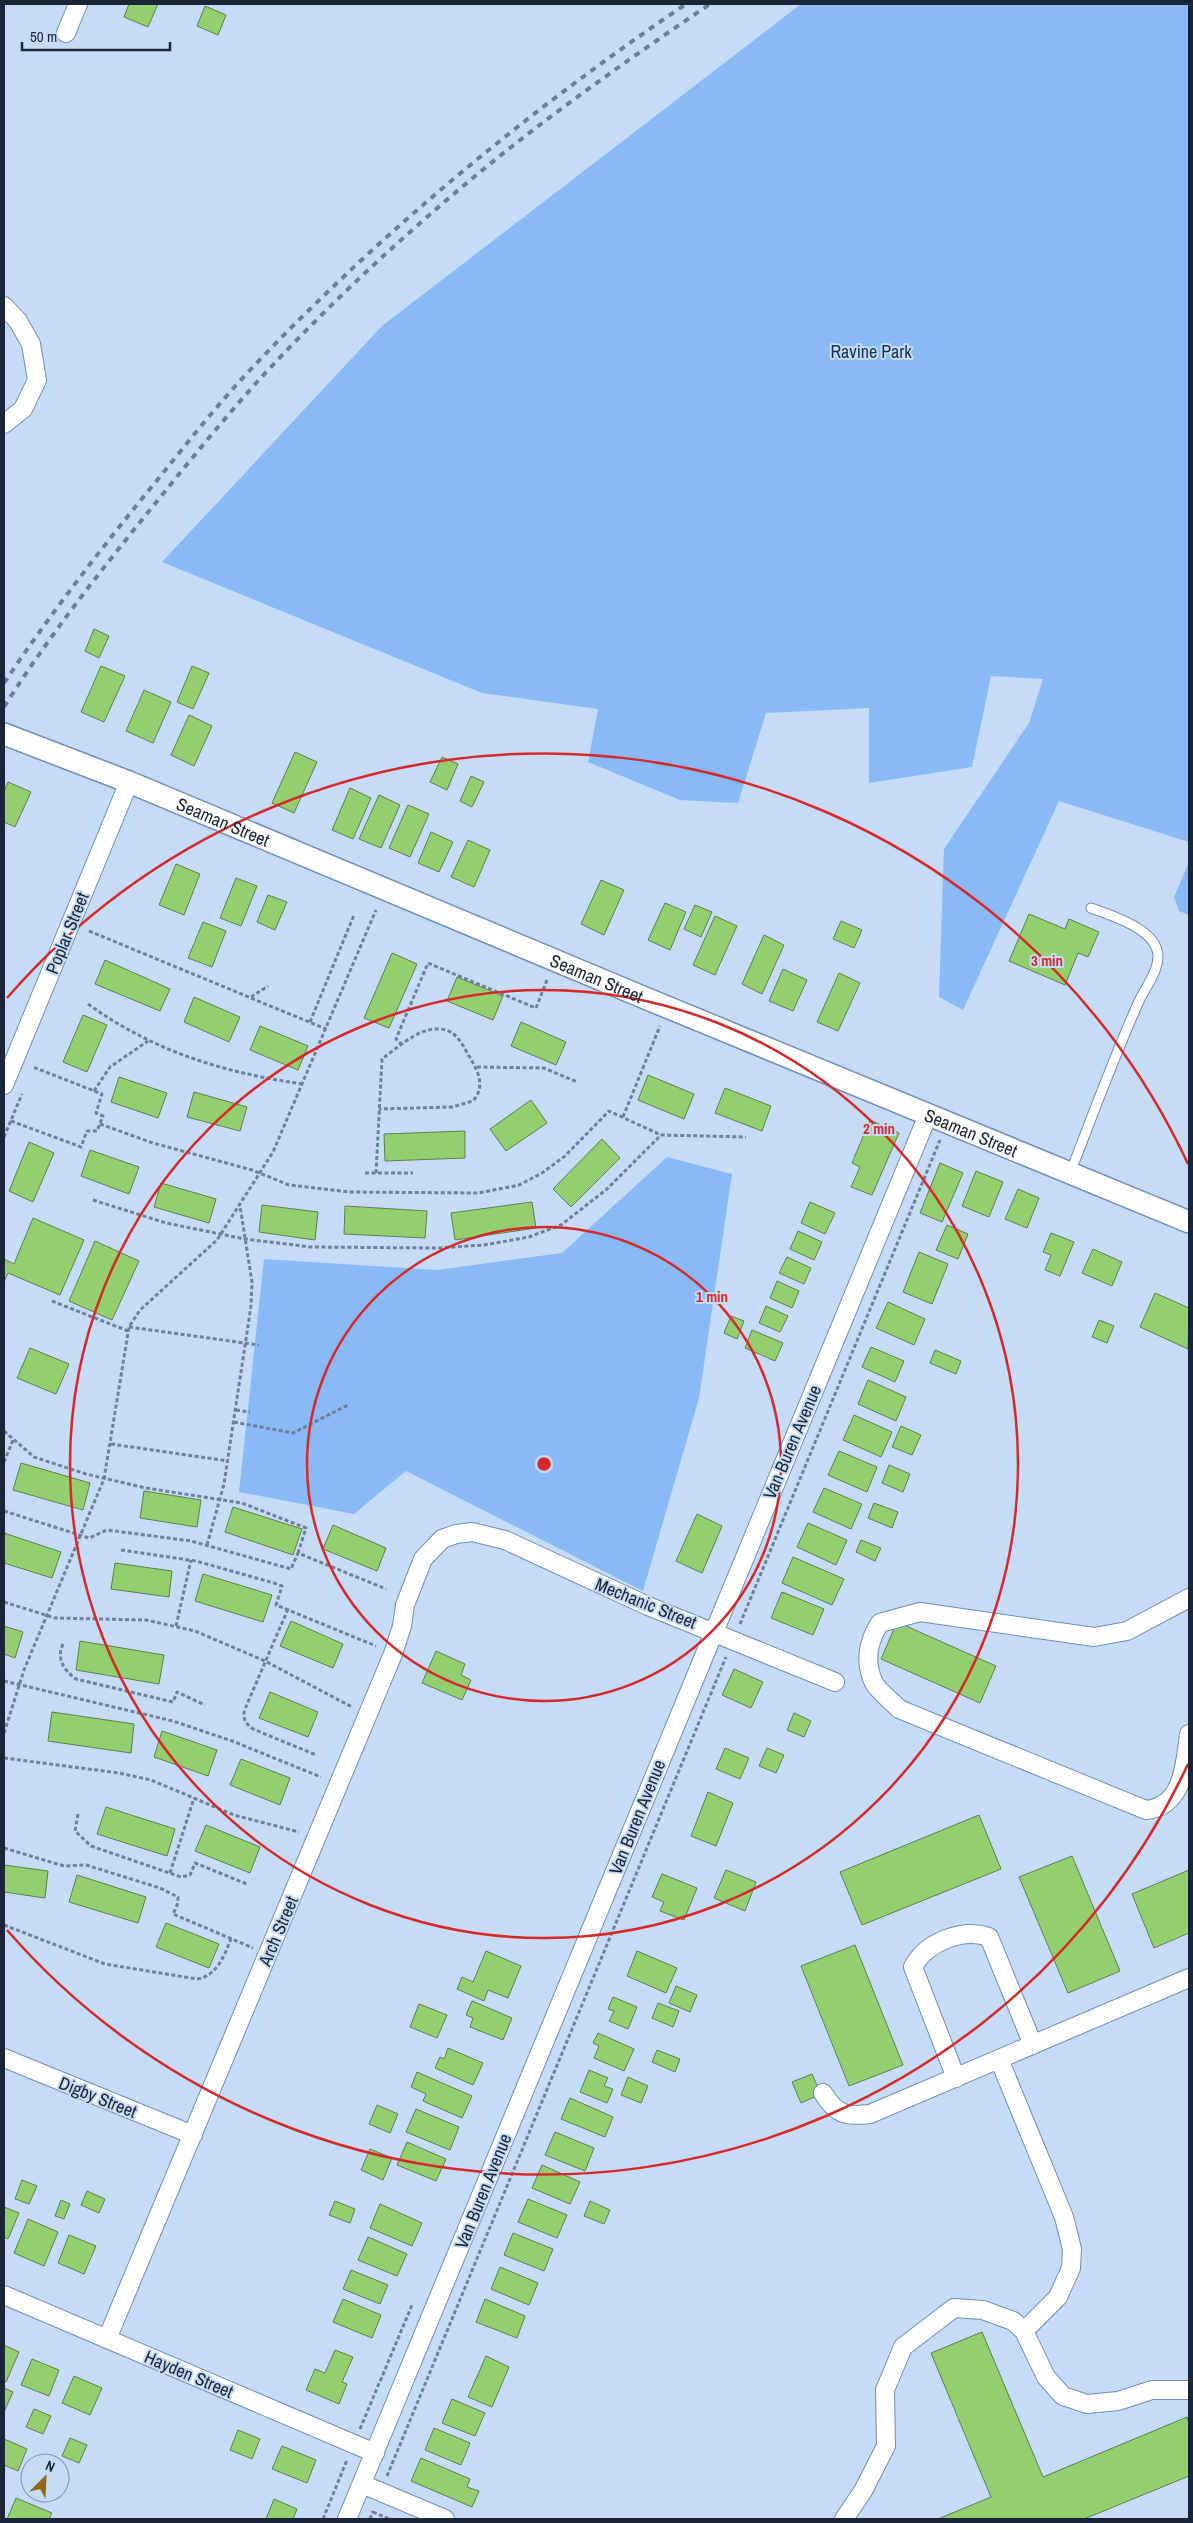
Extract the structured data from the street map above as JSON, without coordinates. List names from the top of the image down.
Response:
{
  "streets": {
    "street": [
      "Seaman Street",
      "Poplar Street",
      "Van Buren Avenue",
      "Mechanic Street",
      "Arch Street",
      "Digby Street",
      "Hayden Street"
    ]
  },
  "crossings": [
    ["Seaman Street", "Poplar Street"],
    ["Seaman Street", "Van Buren Avenue"],
    ["Van Buren Avenue", "Mechanic Street"],
    ["Van Buren Avenue", "Hayden Street"],
    ["Mechanic Street", "Arch Street"],
    ["Arch Street", "Digby Street"],
    ["Arch Street", "Hayden Street"]
  ],
  "parks": ["Ravine Park"],
  "scale_bar": "50 m",
  "north": "top right",
  "rings": ["3 min", "2 min", "1 min"]
}
